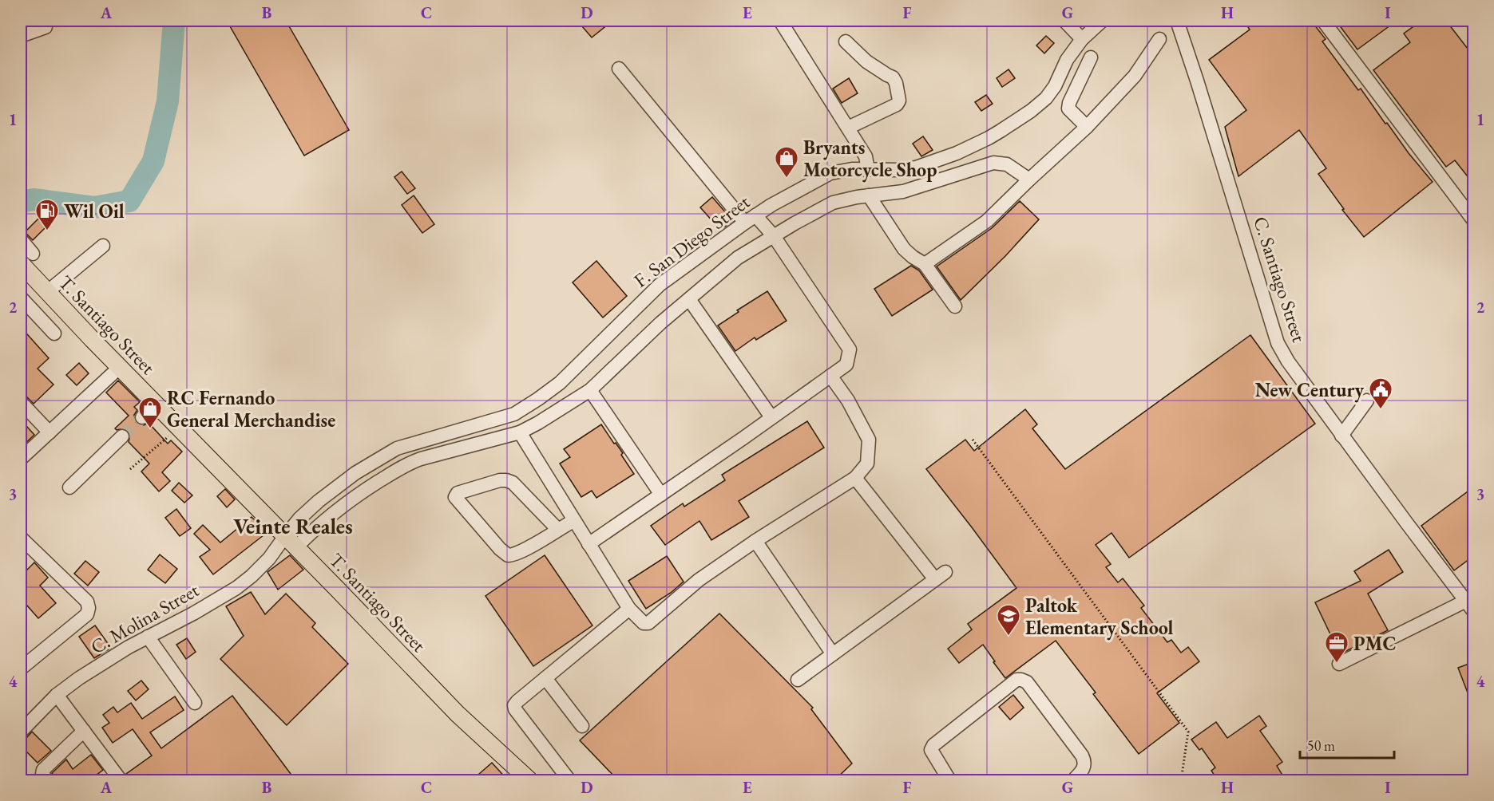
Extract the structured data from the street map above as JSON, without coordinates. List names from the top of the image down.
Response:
{
  "streets": {
    "main road": ["T. Santiago Street"],
    "street": ["F. San Diego Street", "C. Santiago Street", "C. Molina Street"]
  },
  "crossings": [
    ["F. San Diego Street", "T. Santiago Street"],
    ["F. San Diego Street", "C. Molina Street"],
    ["T. Santiago Street", "C. Molina Street"]
  ],
  "districts": ["Veinte Reales"],
  "places": {
    "shop": ["Bryants Motorcycle Shop", "RC Fernando General Merchandise"],
    "fuel station": ["Wil Oil"],
    "public building": ["New Century"],
    "school or university": ["Paltok Elementary School"],
    "office": ["PMC"]
  },
  "scale_bar": "50 m",
  "grid": {
    "columns": [
      "A",
      "B",
      "C",
      "D",
      "E",
      "F",
      "G",
      "H",
      "I"
    ],
    "rows": [
      "1",
      "2",
      "3",
      "4"
    ]
  }
}
